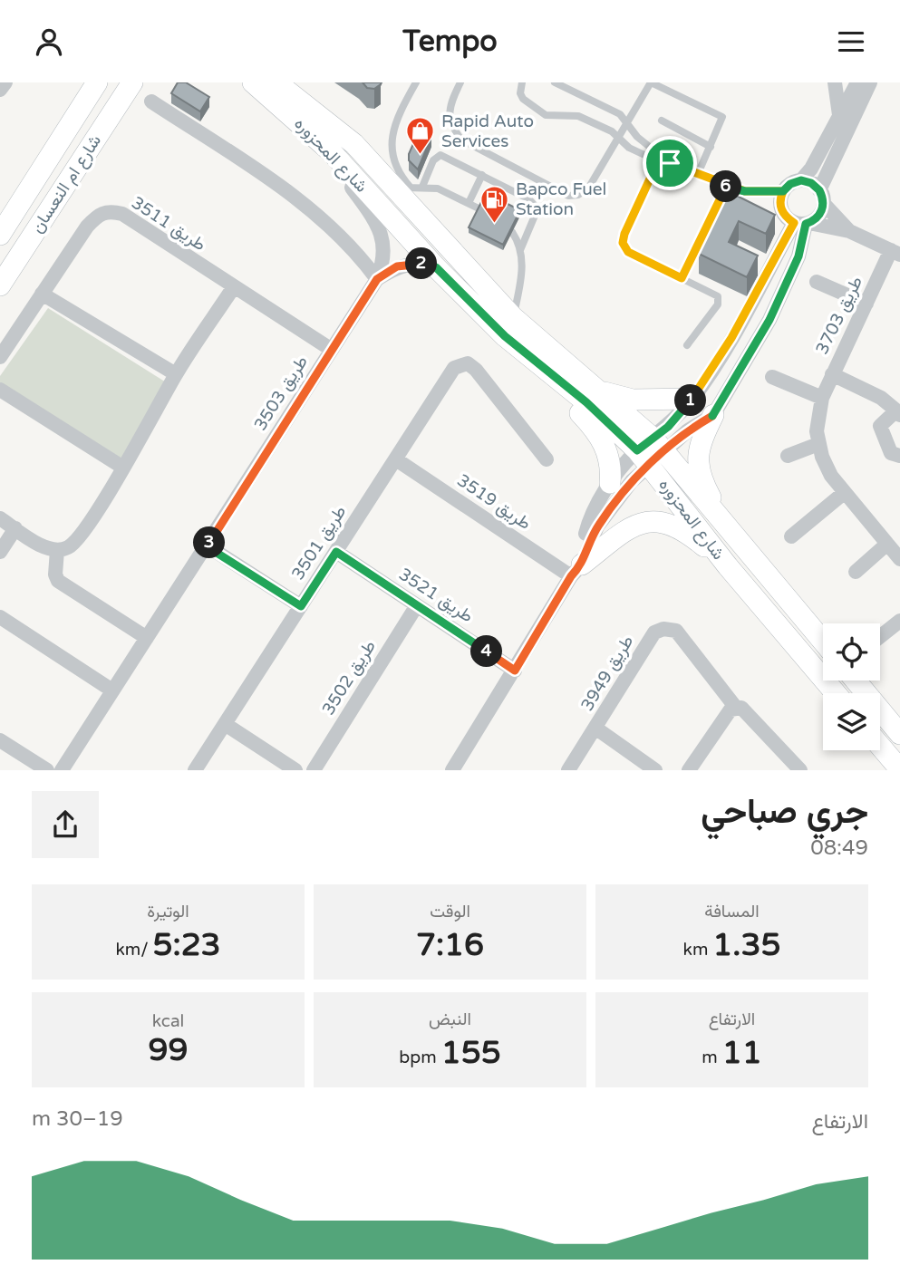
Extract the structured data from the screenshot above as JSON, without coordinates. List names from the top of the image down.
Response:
{
  "streets": {
    "main road": ["شارع المحزوره", "شارع ام النعسان"],
    "street": [
      "طريق 3511",
      "طريق 3703",
      "طريق 3503",
      "طريق 3519",
      "طريق 3501",
      "طريق 3521",
      "طريق 3949",
      "طريق 3502"
    ]
  },
  "crossings": [
    ["طريق 3511", "طريق 3503"],
    ["طريق 3519", "طريق 3501"],
    ["طريق 3501", "طريق 3521"],
    ["طريق 3521", "طريق 3502"]
  ],
  "places": {
    "shop": ["Rapid Auto Services"],
    "fuel station": ["Bapco Fuel Station"]
  },
  "page": {
    "header": "Tempo",
    "pins": [
      "6",
      "2",
      "1",
      "3",
      "4"
    ],
    "heading": ["جري صباحي", "08:49"],
    "stats": [
      ["المسافة", "1.35 km"],
      ["الوقت", "7:16"],
      ["الوتيرة", "5:23 /km"],
      ["الارتفاع", "11 m"],
      ["النبض", "155 bpm"],
      ["kcal", "99"]
    ],
    "chart": ["الارتفاع", "19–30 m"]
  }
}
